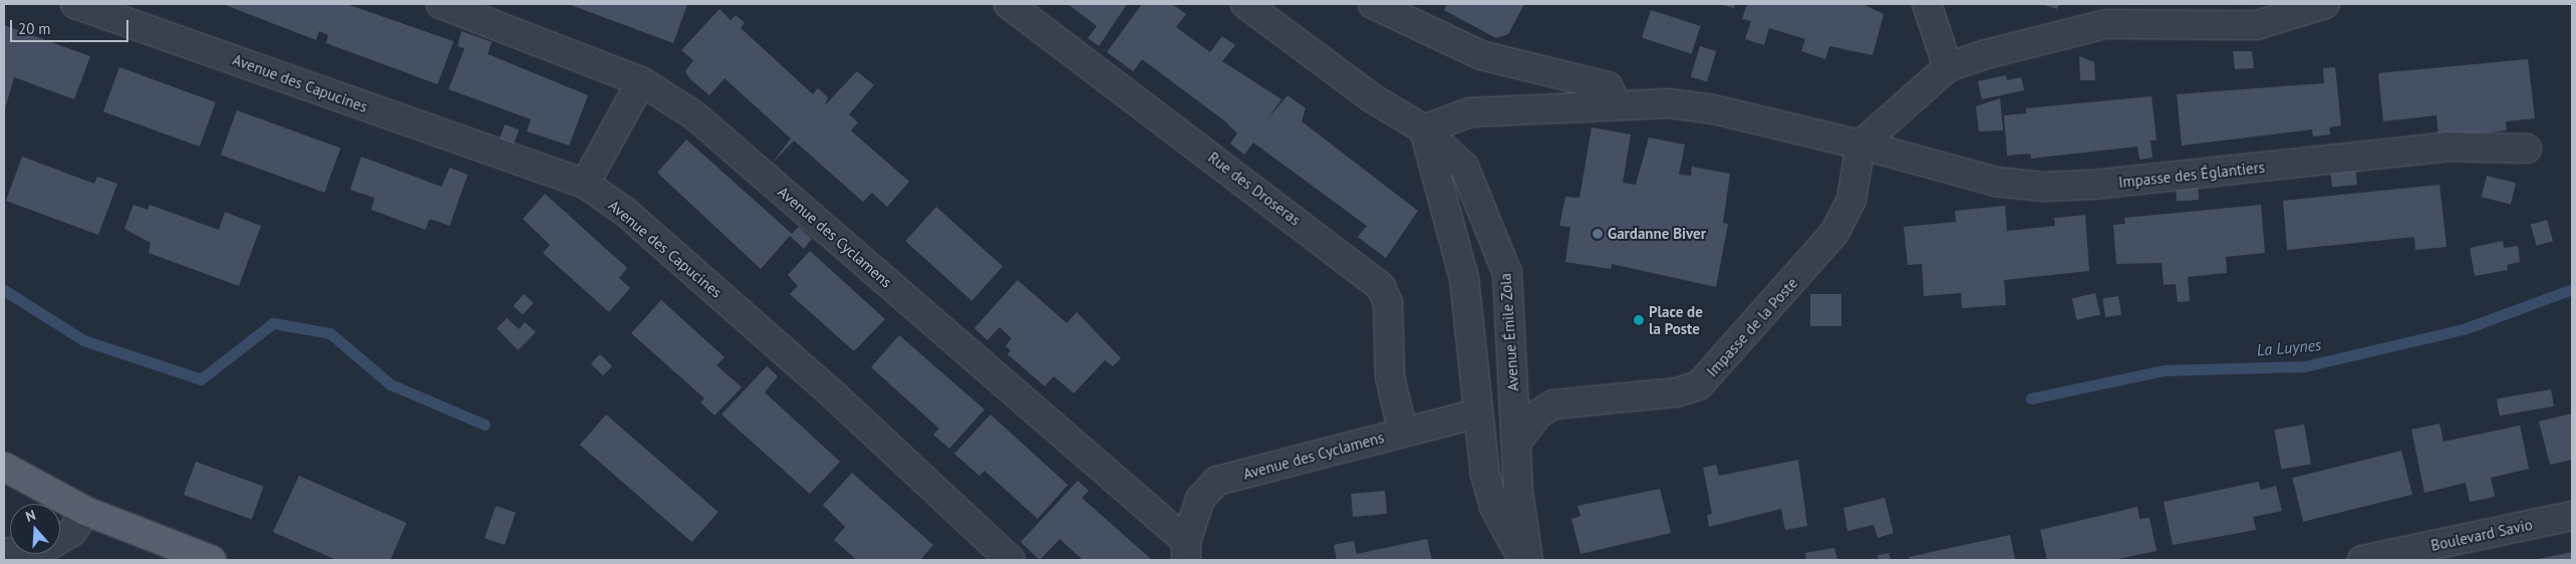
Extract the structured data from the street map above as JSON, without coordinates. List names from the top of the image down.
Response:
{
  "streets": {
    "street": [
      "Avenue des Capucines",
      "Impasse des Églantiers",
      "Rue des Droseras",
      "Avenue des Cyclamens",
      "Impasse de la Poste",
      "Avenue Émile Zola",
      "Boulevard Savio"
    ]
  },
  "crossings": [
    ["Impasse des Églantiers", "Impasse de la Poste"],
    ["Impasse des Églantiers", "Avenue Émile Zola"],
    ["Rue des Droseras", "Avenue des Cyclamens"],
    ["Impasse de la Poste", "Avenue Émile Zola"]
  ],
  "water": ["La Luynes"],
  "places": ["Gardanne Biver", "Place de la Poste"],
  "scale_bar": "20 m",
  "north": "top"
}
